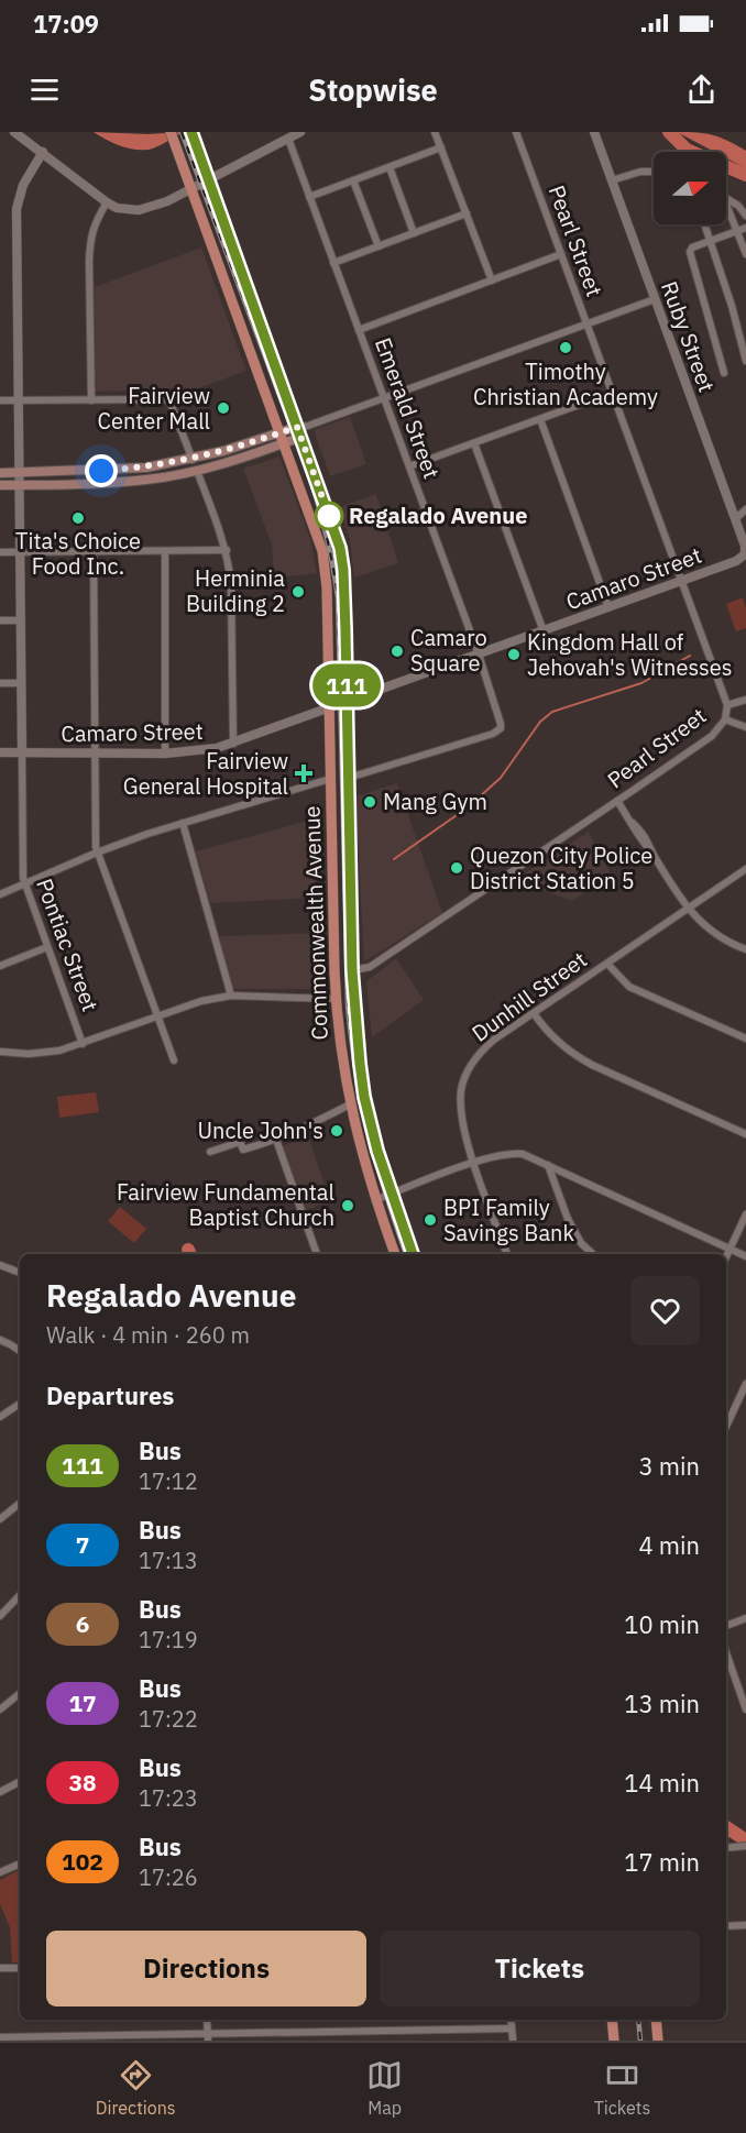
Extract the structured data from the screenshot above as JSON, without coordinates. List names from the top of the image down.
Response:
{
  "streets": {
    "main road": ["Commonwealth Avenue"],
    "street": [
      "Pearl Street",
      "Ruby Street",
      "Emerald Street",
      "Camaro Street",
      "Pontiac Street",
      "Dunhill Street"
    ]
  },
  "crossings": [
    ["Pearl Street", "Camaro Street"],
    ["Pearl Street", "Commonwealth Avenue"],
    ["Ruby Street", "Camaro Street"],
    ["Emerald Street", "Camaro Street"],
    ["Emerald Street", "Commonwealth Avenue"],
    ["Camaro Street", "Commonwealth Avenue"],
    ["Camaro Street", "Pontiac Street"]
  ],
  "places": {
    "other": [
      "Timothy Christian Academy",
      "Fairview Center Mall",
      "Regalado Avenue",
      "Tita's Choice Food Inc.",
      "Herminia Building 2",
      "Camaro Square",
      "Kingdom Hall of Jehovah's Witnesses",
      "Mang Gym",
      "Quezon City Police District Station 5",
      "Uncle John's",
      "Fairview Fundamental Baptist Church",
      "BPI Family Savings Bank"
    ],
    "health": ["Fairview General Hospital"]
  },
  "lines": ["bus line 111"],
  "north": "right",
  "page": {
    "status": "17:09",
    "header": "Stopwise",
    "on_map": "111",
    "heading": [
      ["Regalado Avenue", "Walk · 4 min · 260 m"],
      "Departures"
    ],
    "list": [
      {
        "mark": "111",
        "name": "Bus",
        "note": "17:12",
        "value": "3 min"
      },
      {
        "mark": "7",
        "name": "Bus",
        "note": "17:13",
        "value": "4 min"
      },
      {
        "mark": "6",
        "name": "Bus",
        "note": "17:19",
        "value": "10 min"
      },
      {
        "mark": "17",
        "name": "Bus",
        "note": "17:22",
        "value": "13 min"
      },
      {
        "mark": "38",
        "name": "Bus",
        "note": "17:23",
        "value": "14 min"
      },
      {
        "mark": "102",
        "name": "Bus",
        "note": "17:26",
        "value": "17 min"
      }
    ],
    "buttons": ["Directions", "Tickets"],
    "tabs": ["Directions", "Map", "Tickets"]
  }
}
